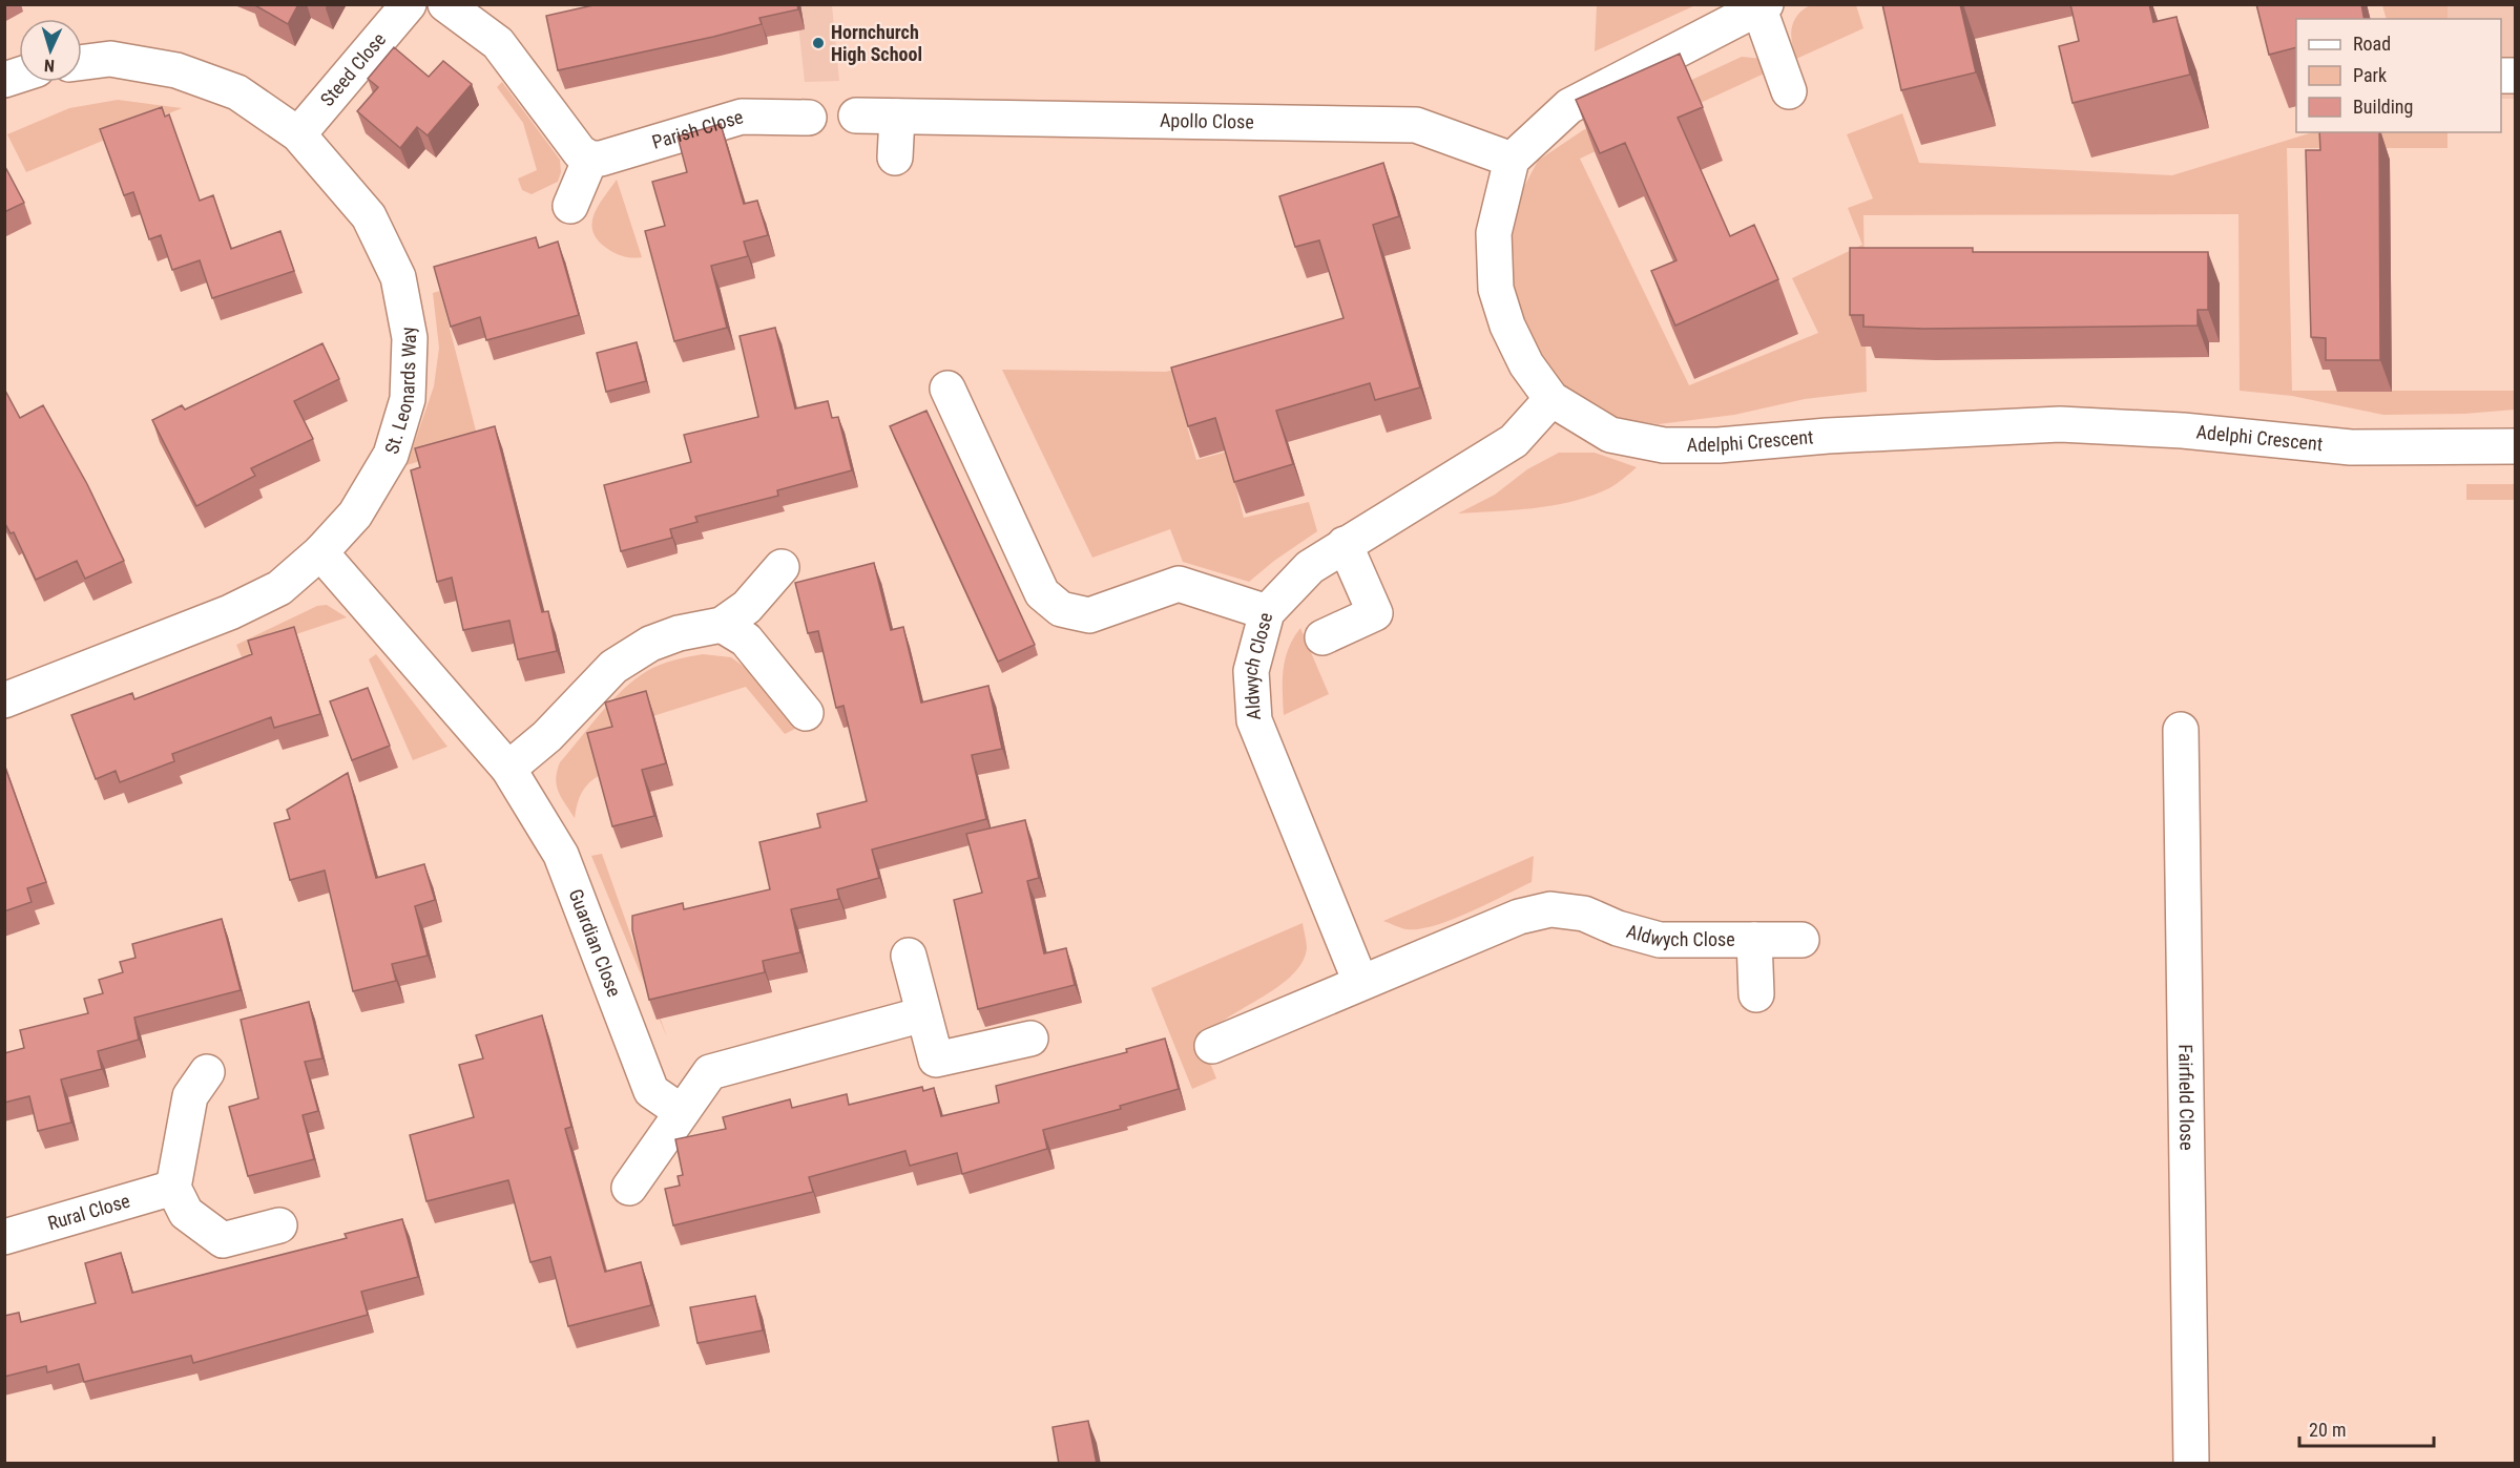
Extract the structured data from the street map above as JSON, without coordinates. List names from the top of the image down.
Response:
{
  "streets": {
    "street": [
      "Steed Close",
      "Apollo Close",
      "Parish Close",
      "St. Leonards Way",
      "Adelphi Crescent",
      "Aldwych Close",
      "Guardian Close",
      "Fairfield Close",
      "Rural Close"
    ]
  },
  "crossings": [
    ["Steed Close", "St. Leonards Way"],
    ["Apollo Close", "Adelphi Crescent"],
    ["St. Leonards Way", "Guardian Close"],
    ["Adelphi Crescent", "Aldwych Close"]
  ],
  "places": ["Hornchurch High School"],
  "legend": ["Road", "Park", "Building"],
  "scale_bar": "20 m",
  "north": "bottom"
}
